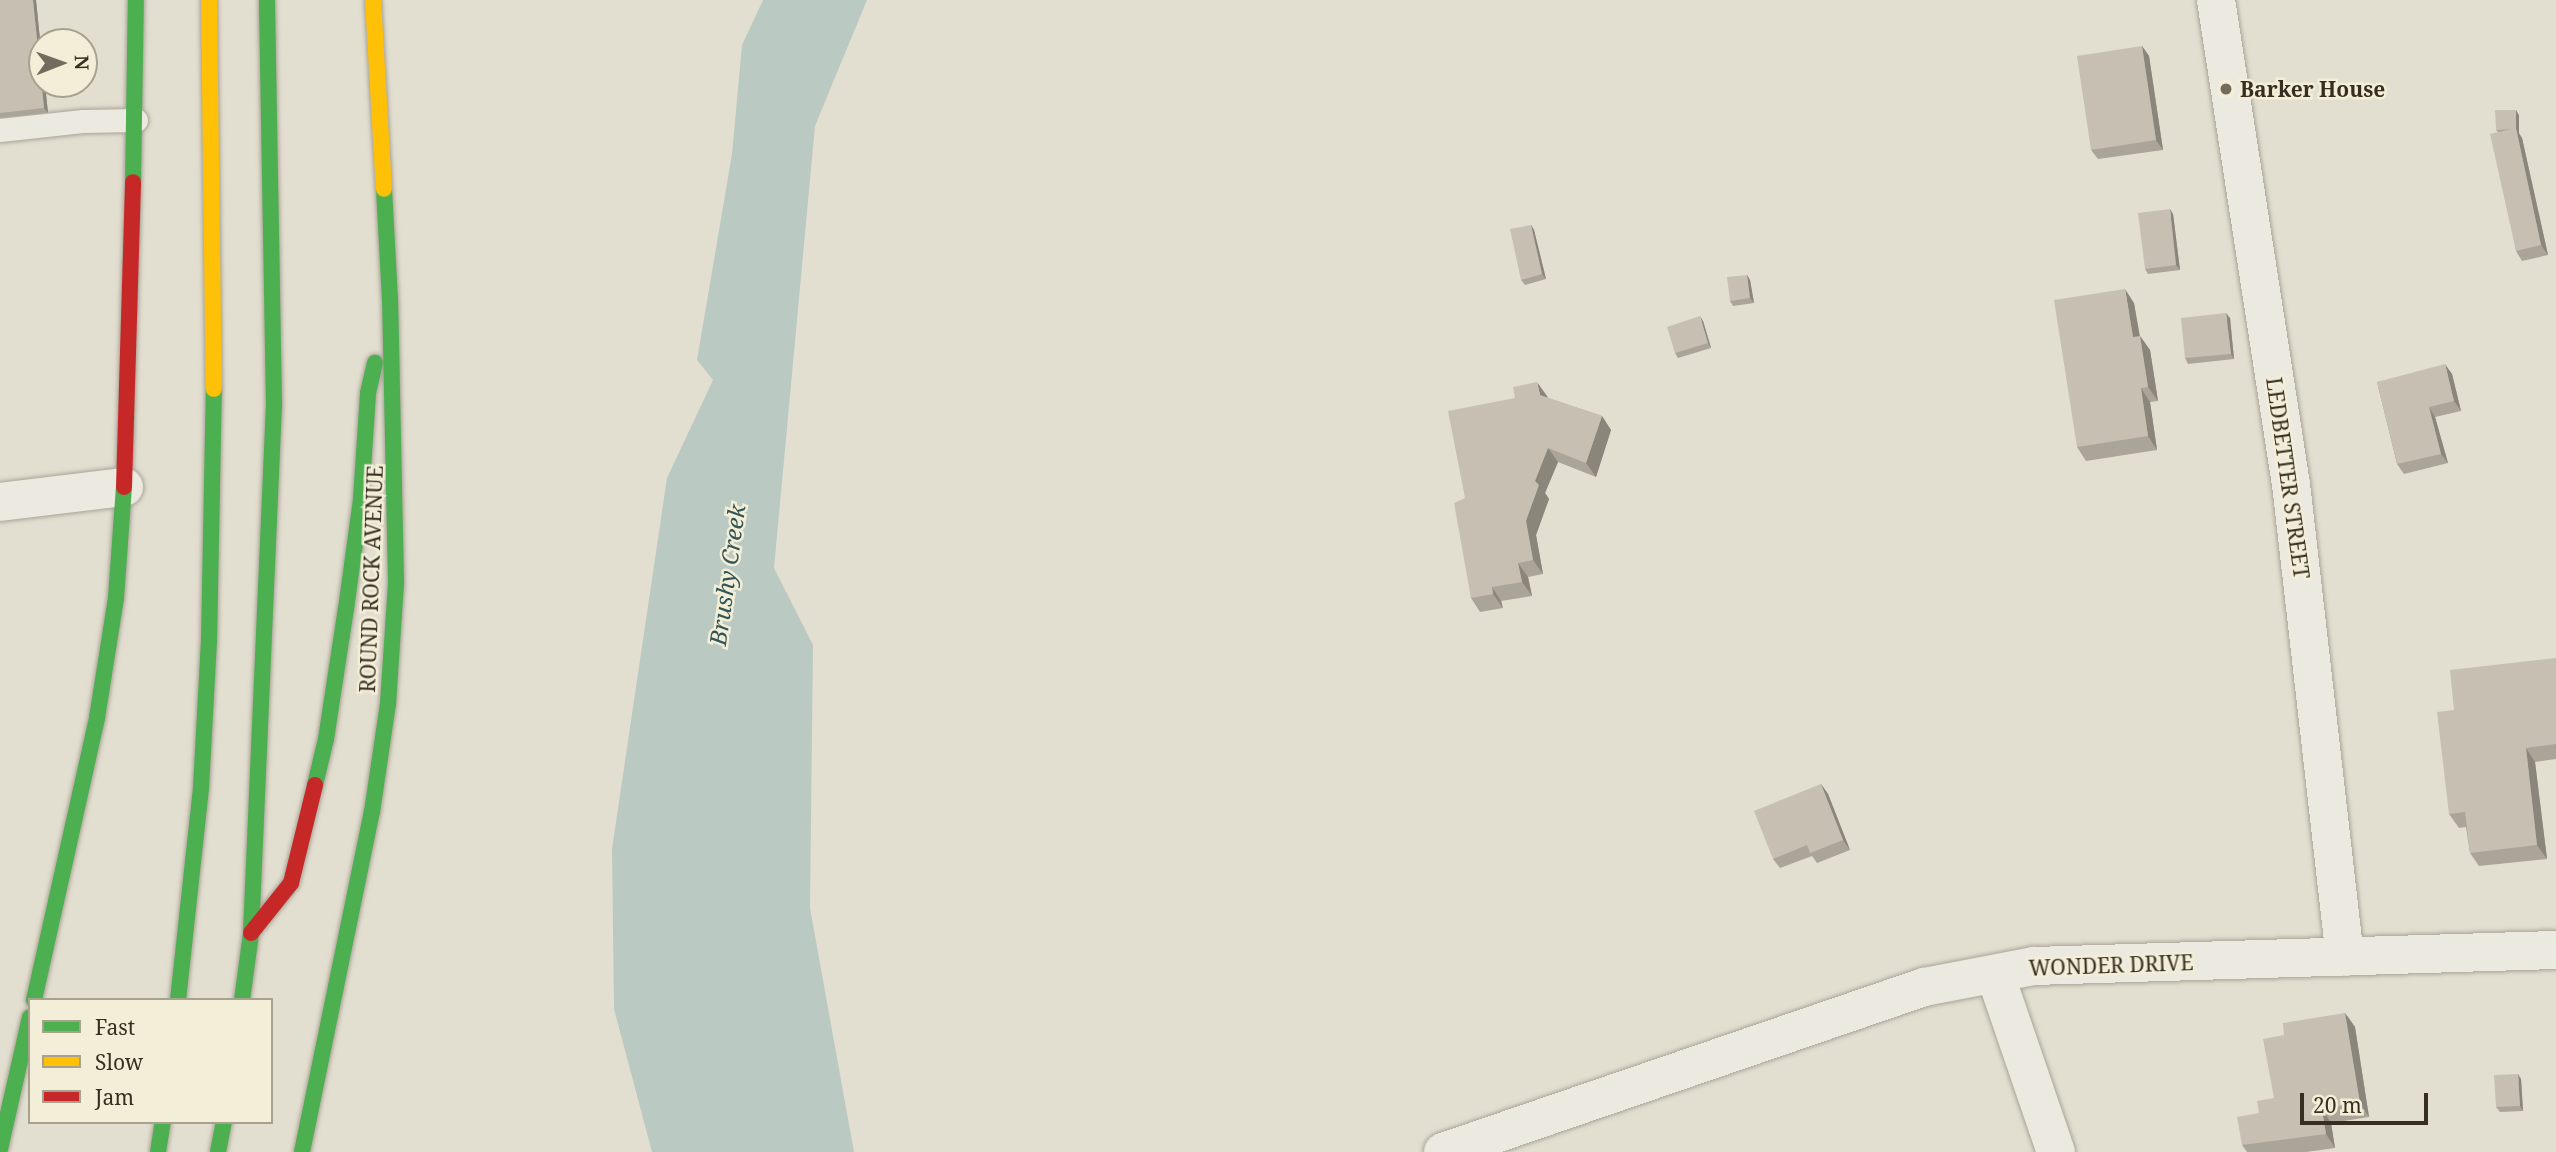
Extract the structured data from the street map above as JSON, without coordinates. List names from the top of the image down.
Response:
{
  "streets": {
    "main road": ["ROUND ROCK AVENUE"],
    "street": ["LEDBETTER STREET", "WONDER DRIVE"]
  },
  "crossings": [
    ["LEDBETTER STREET", "WONDER DRIVE"]
  ],
  "water": ["Brushy Creek"],
  "places": ["Barker House"],
  "legend": ["Fast", "Slow", "Jam"],
  "scale_bar": "20 m",
  "north": "right"
}
